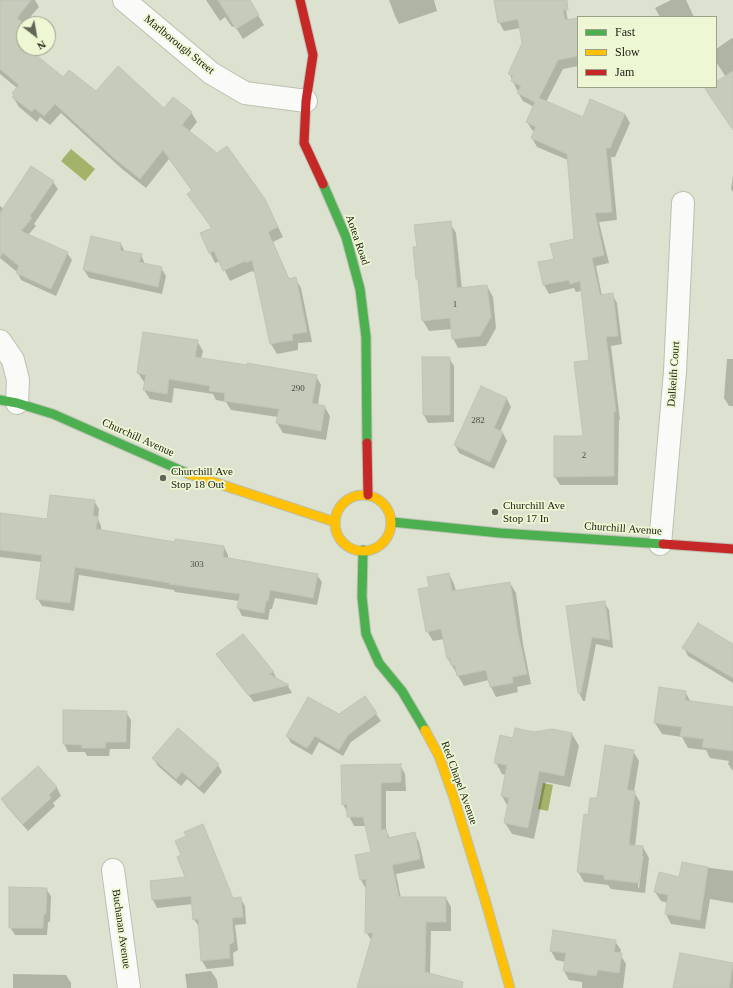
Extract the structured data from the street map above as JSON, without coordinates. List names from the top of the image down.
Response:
{
  "streets": {
    "street": [
      "Marlborough Street",
      "Aotea Road",
      "Dalkeith Court",
      "Churchill Avenue",
      "Red Chapel Avenue",
      "Buchanan Avenue"
    ]
  },
  "crossings": [
    ["Marlborough Street", "Aotea Road"],
    ["Aotea Road", "Churchill Avenue"],
    ["Aotea Road", "Red Chapel Avenue"],
    ["Dalkeith Court", "Churchill Avenue"],
    ["Churchill Avenue", "Red Chapel Avenue"]
  ],
  "places": ["Churchill Ave Stop 18 Out", "Churchill Ave Stop 17 In"],
  "house_numbers": [
    "1",
    "290",
    "282",
    "2",
    "303"
  ],
  "legend": ["Fast", "Slow", "Jam"],
  "north": "bottom right"
}
